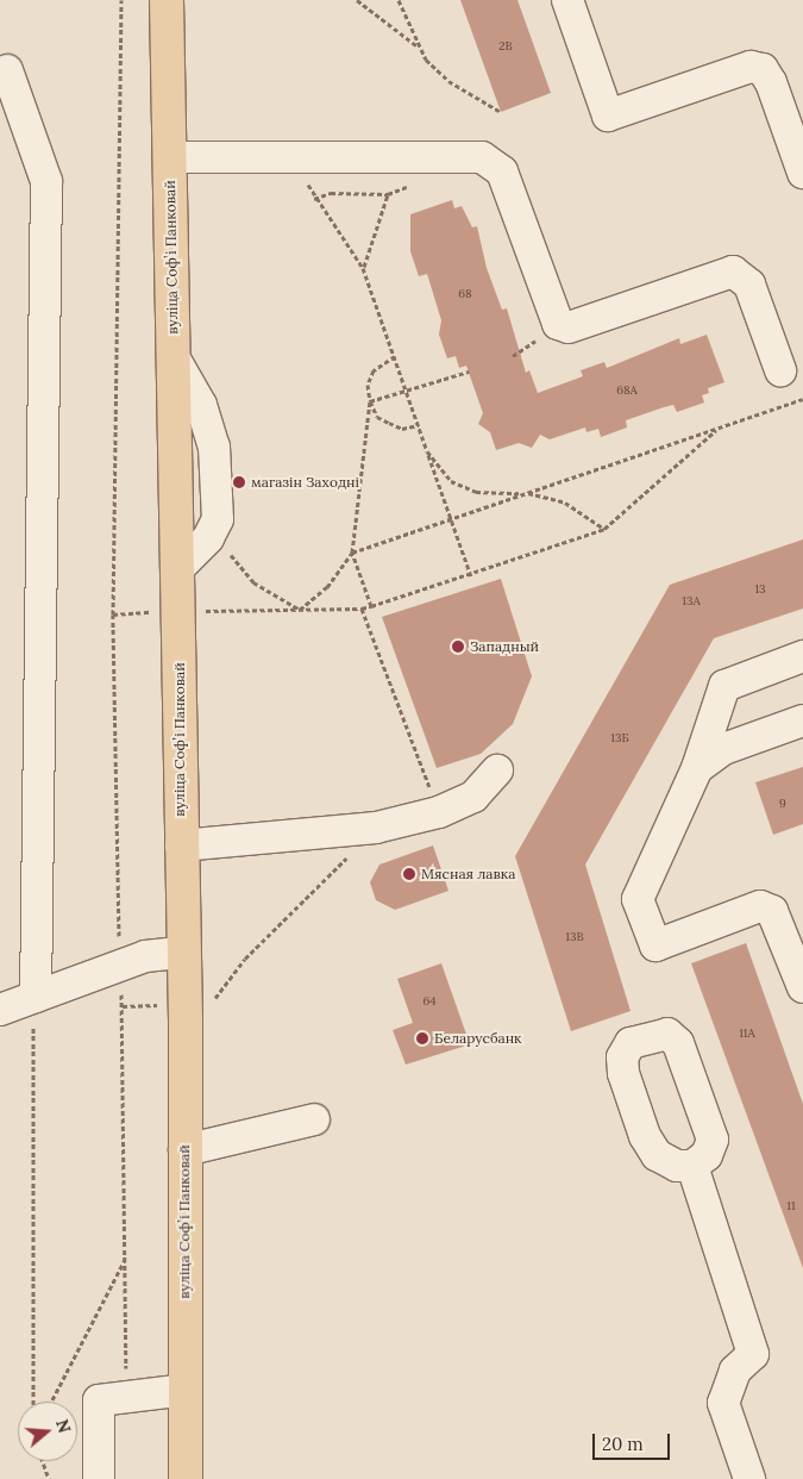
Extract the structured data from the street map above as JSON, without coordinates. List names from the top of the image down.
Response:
{
  "streets": {
    "main road": ["вуліца Софʼі Панковай"]
  },
  "places": [
    "магазін Заходні",
    "Западный",
    "Мясная лавка",
    "Беларусбанк"
  ],
  "house_numbers": [
    "2В",
    "68",
    "68А",
    "13",
    "13А",
    "13Б",
    "9",
    "13В",
    "64",
    "11А",
    "11"
  ],
  "scale_bar": "20 m",
  "north": "right"
}
